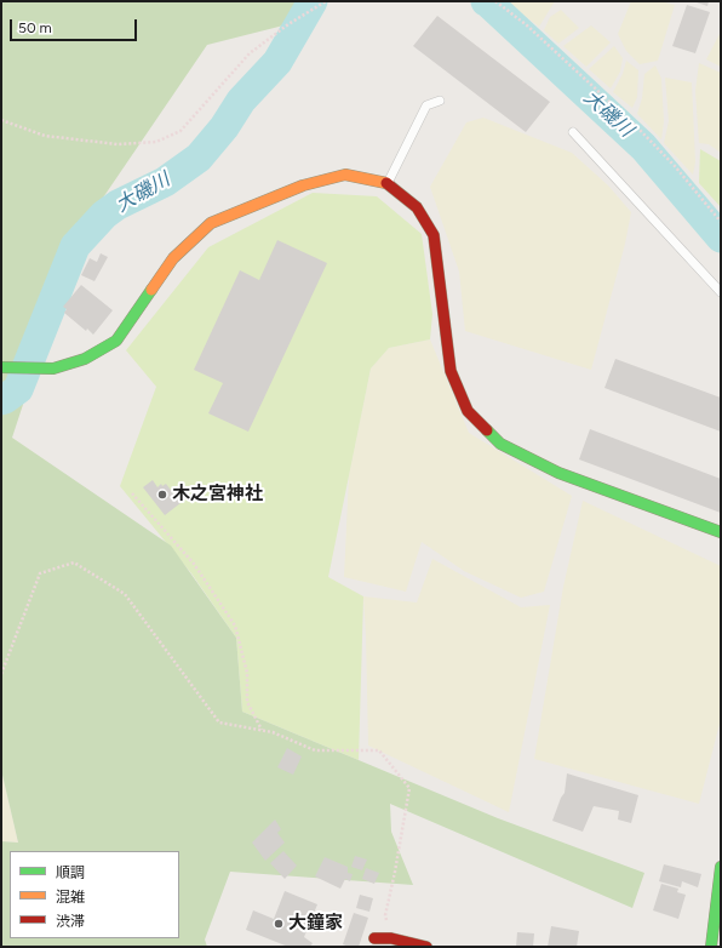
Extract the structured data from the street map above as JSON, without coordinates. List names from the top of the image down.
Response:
{
  "water": ["大磯川"],
  "places": ["木之宮神社", "大鐘家"],
  "legend": ["順調", "混雑", "渋滞"],
  "scale_bar": "50 m"
}
